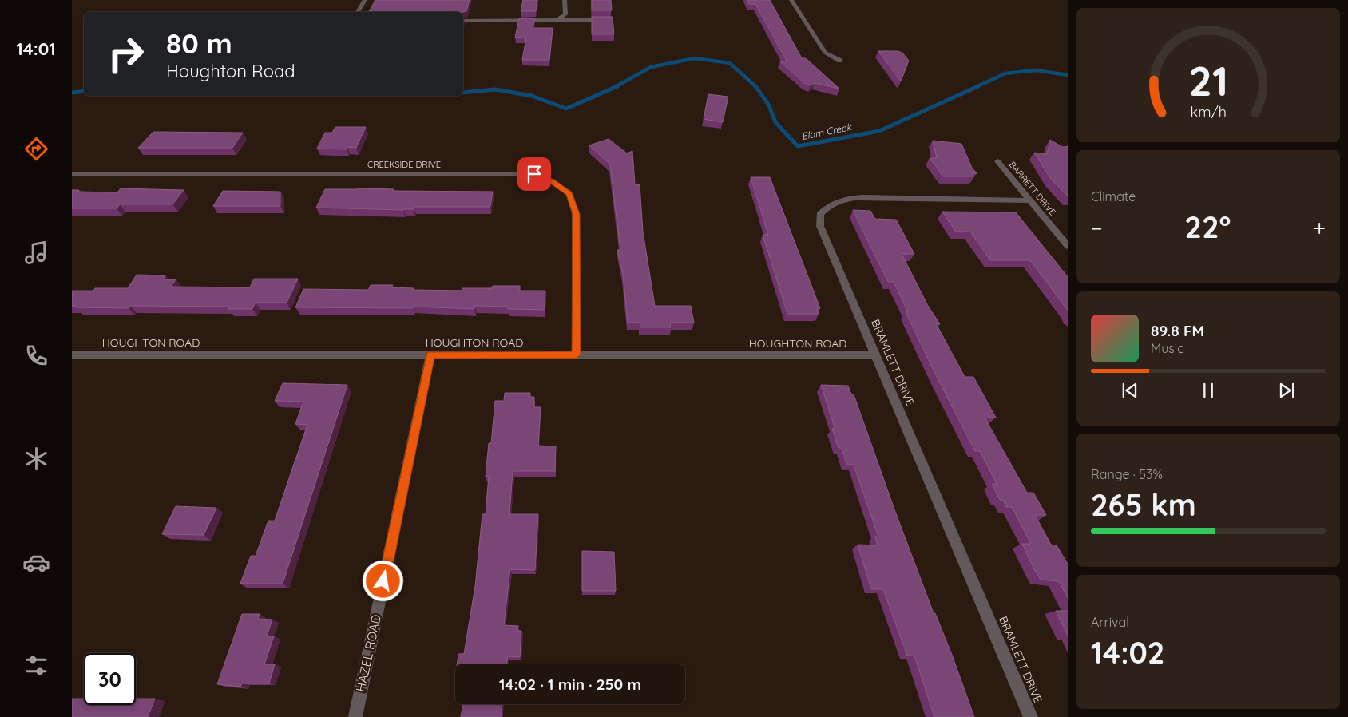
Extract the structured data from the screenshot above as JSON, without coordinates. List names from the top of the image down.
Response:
{
  "streets": {
    "street": [
      "CREEKSIDE DRIVE",
      "BARRETT DRIVE",
      "HOUGHTON ROAD",
      "BRAMLETT DRIVE",
      "HAZEL ROAD"
    ]
  },
  "crossings": [
    ["CREEKSIDE DRIVE", "HOUGHTON ROAD"],
    ["BARRETT DRIVE", "BRAMLETT DRIVE"],
    ["HOUGHTON ROAD", "BRAMLETT DRIVE"],
    ["HOUGHTON ROAD", "HAZEL ROAD"]
  ],
  "water": ["Elam Creek"],
  "page": {
    "tabs": "14:01",
    "turn": ["80 m", "Houghton Road"],
    "tile": [
      "Climate",
      ["Range · 53%", "265 km"],
      ["Arrival", "14:02"]
    ],
    "heat": ["−", "22°", "+"],
    "song": ["89.8 FM", "Music"],
    "limit": "30",
    "trip": "14:02 · 1 min · 250 m",
    "gauge": ["21", "km/h"]
  }
}
